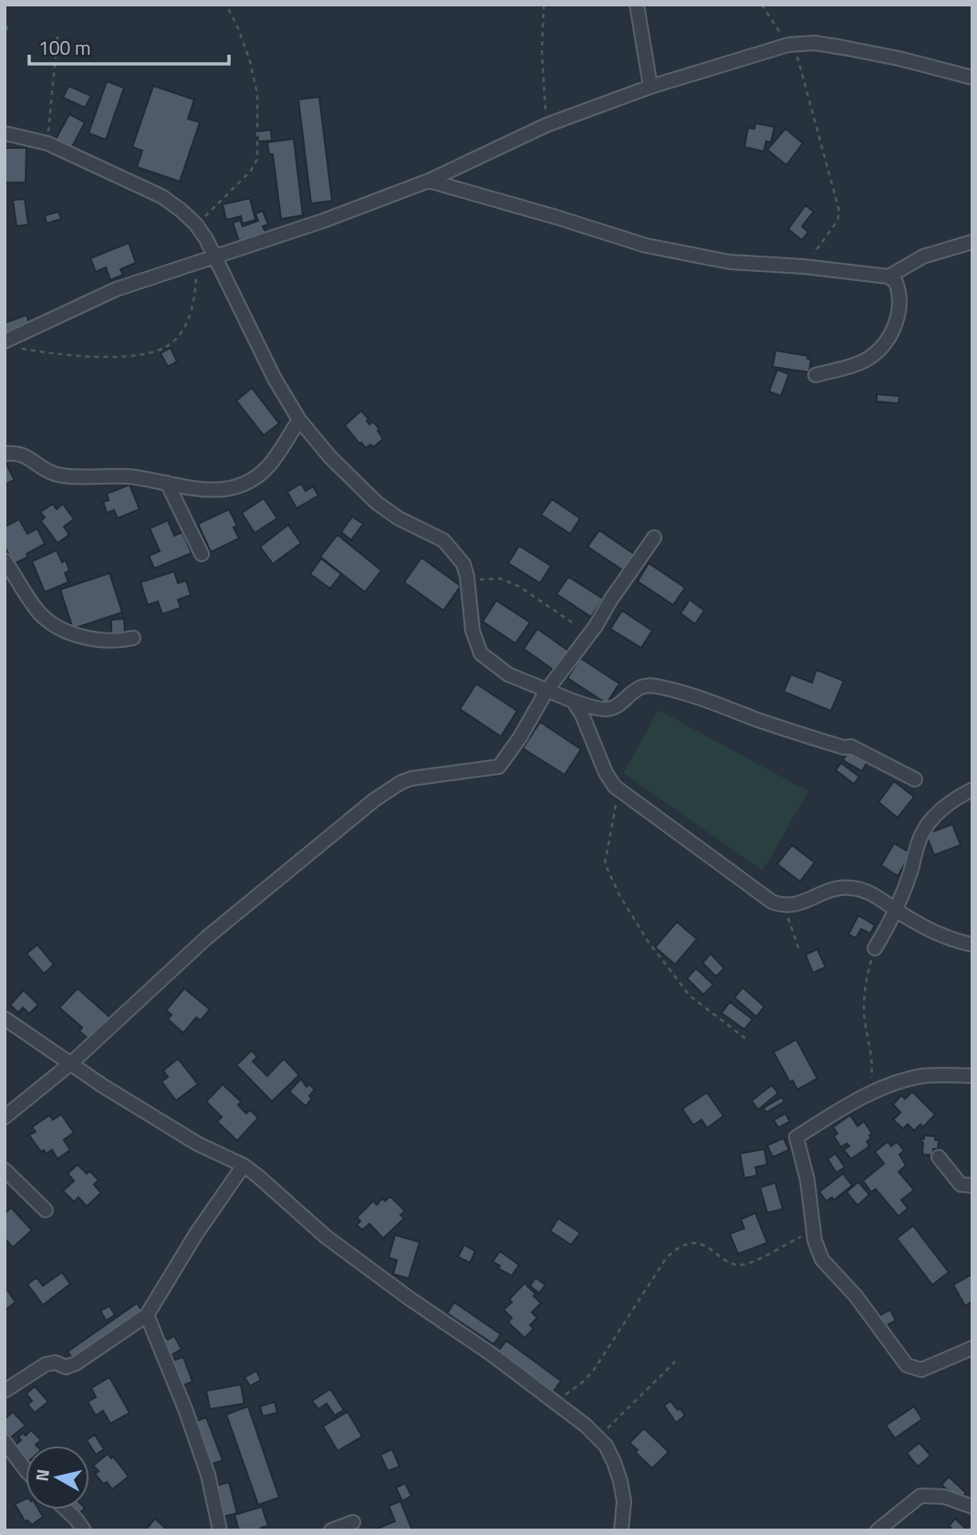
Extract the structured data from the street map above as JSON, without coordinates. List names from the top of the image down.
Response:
{
  "scale_bar": "100 m",
  "north": "left"
}
